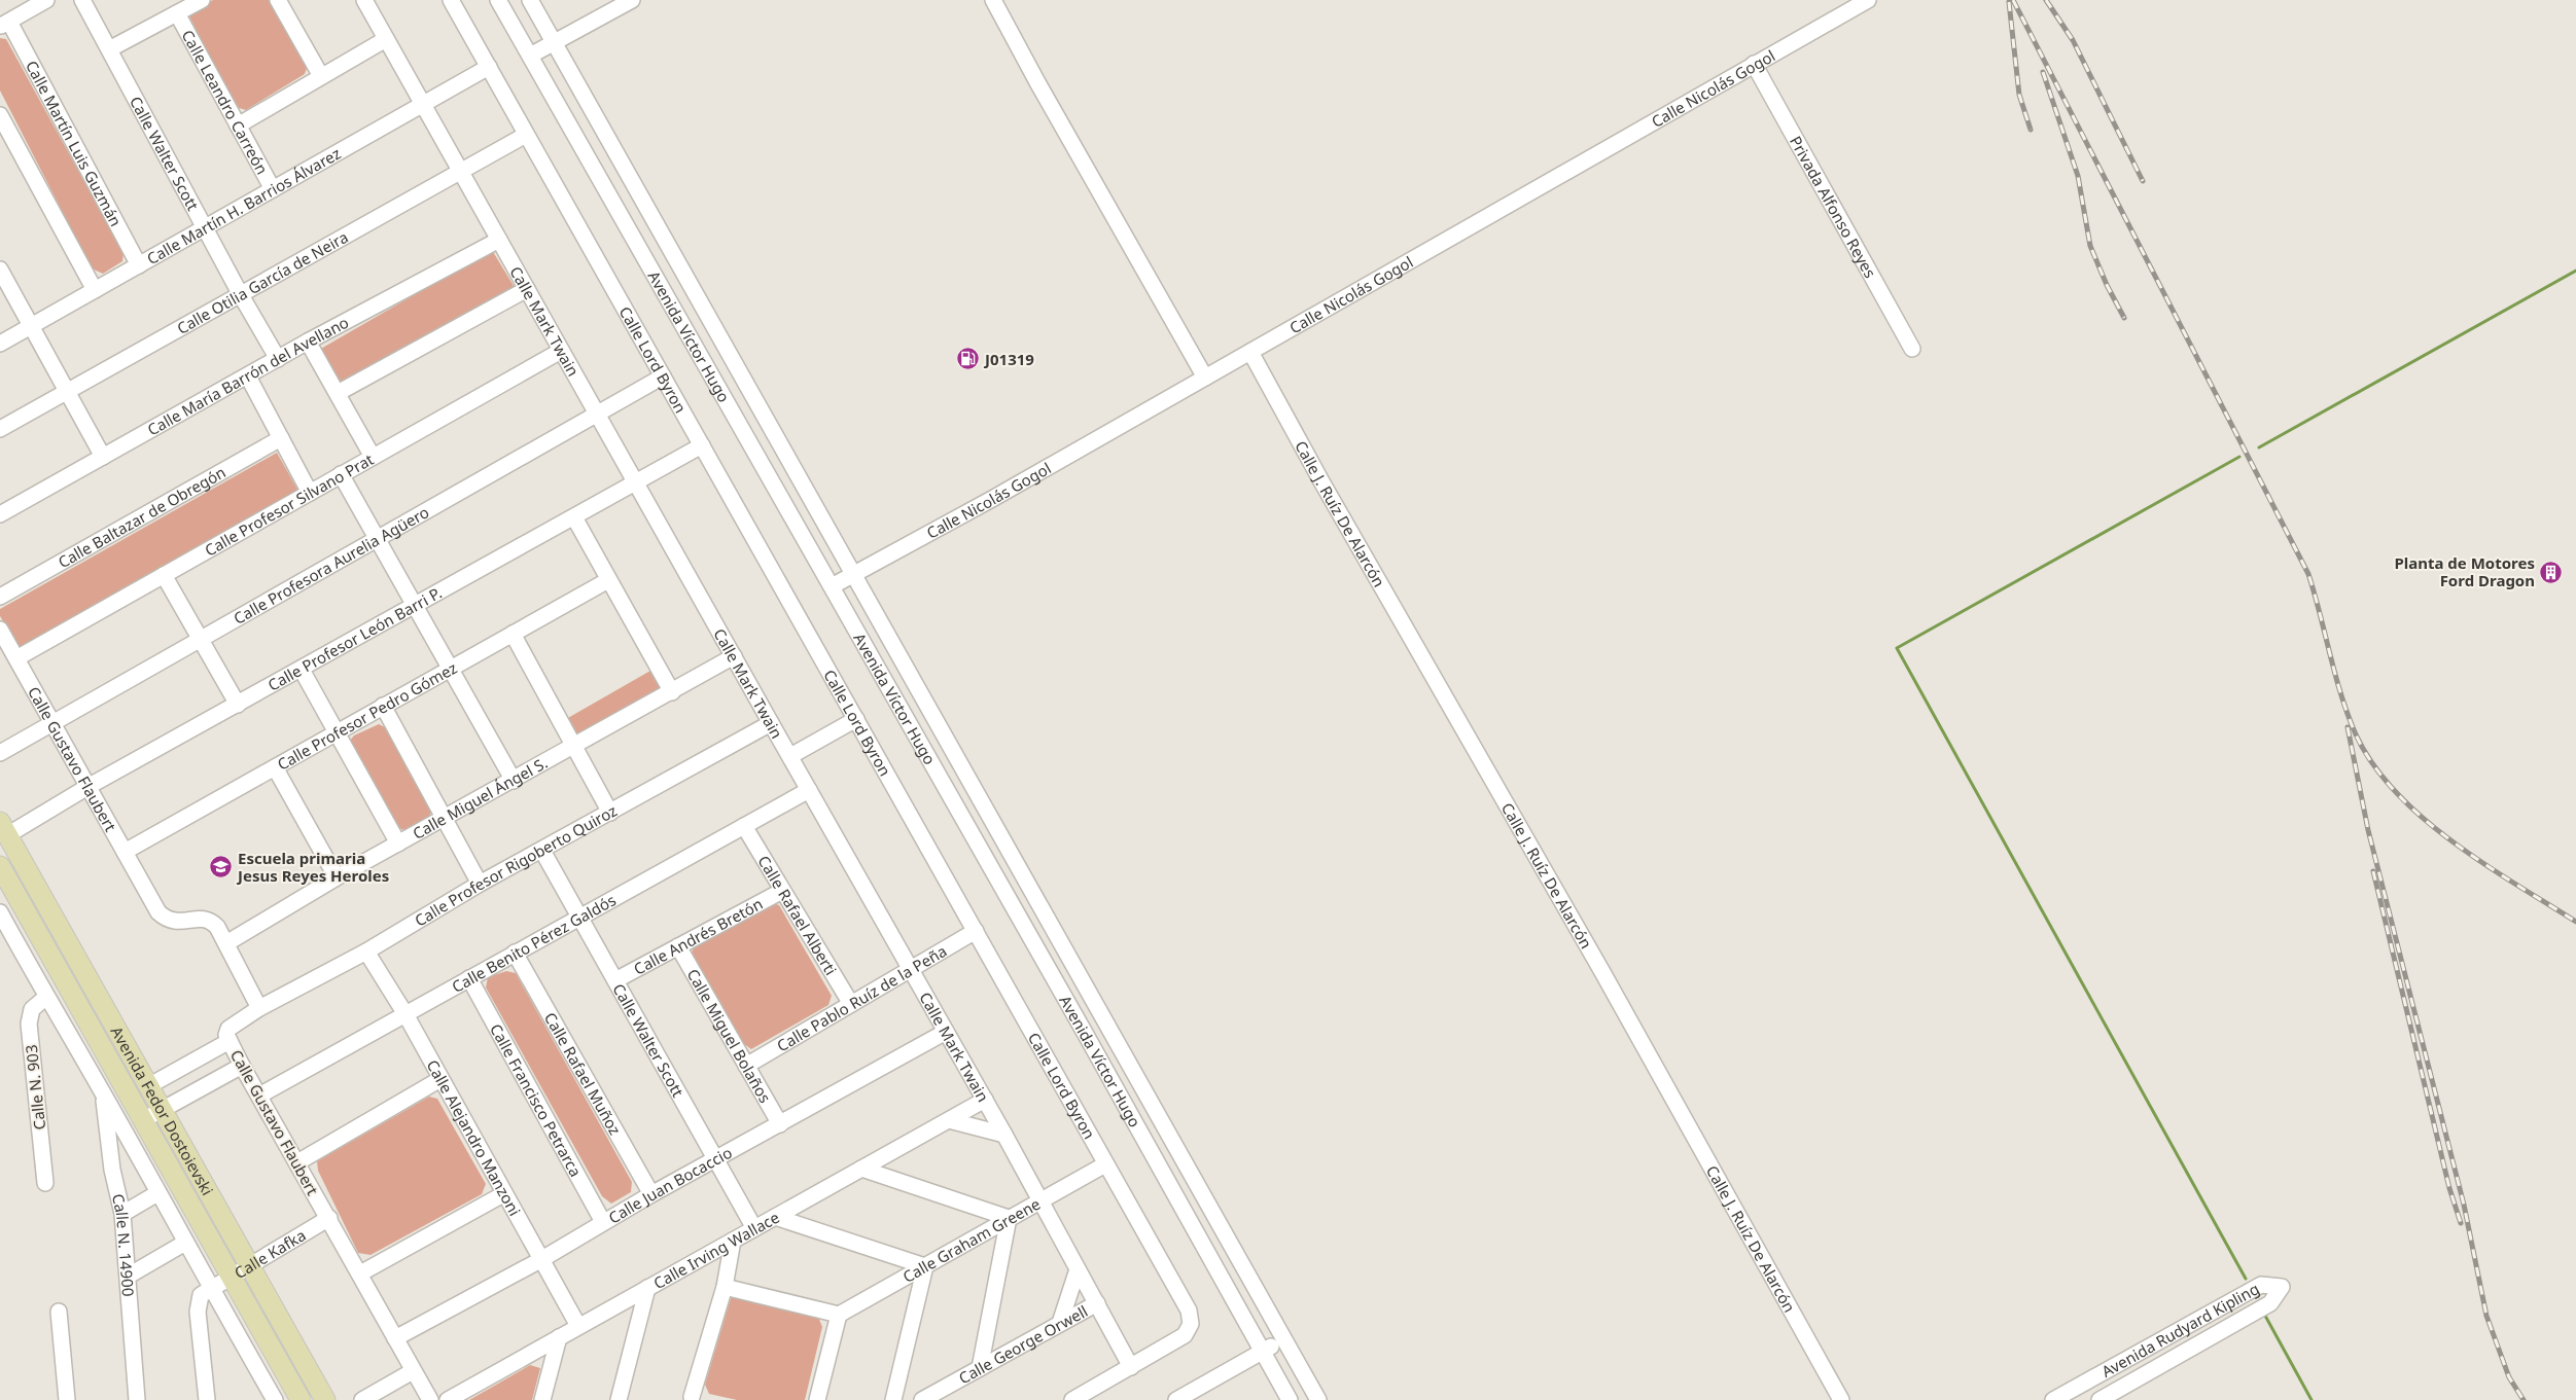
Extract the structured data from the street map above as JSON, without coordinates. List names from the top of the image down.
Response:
{
  "streets": {
    "main road": ["Avenida Fedor Dostoievski"],
    "street": [
      "Calle Nicolás Gogol",
      "Calle Leandro Carreón",
      "Calle Martín Luis Guzmán",
      "Calle Walter Scott",
      "Calle Martín H. Barrios Álvarez",
      "Privada Alfonso Reyes",
      "Calle Otilia García de Neira",
      "Calle Mark Twain",
      "Avenida Víctor Hugo",
      "Calle Lord Byron",
      "Calle María Barrón del Avellano",
      "Calle Profesor Silvano Prat",
      "Calle J. Ruíz De Alarcón",
      "Calle Baltazar de Obregón",
      "Calle Profesora Aurelia Agüero",
      "Calle Profesor León Barri P.",
      "Calle Profesor Pedro Gómez",
      "Calle Gustavo Flaubert",
      "Calle Miguel Ángel S.",
      "Calle Profesor Rigoberto Quiroz",
      "Calle Rafael Alberti",
      "Calle Andrés Bretón",
      "Calle Benito Pérez Galdós",
      "Calle Pablo Ruíz de la Peña",
      "Calle Miguel Bolaños",
      "Calle Rafael Muñoz",
      "Calle N. 903",
      "Calle Francisco Petrarca",
      "Calle Alejandro Manzoni",
      "Calle Juan Bocaccio",
      "Calle Graham Greene",
      "Calle N. 14900",
      "Calle Irving Wallace",
      "Calle Kafka",
      "Avenida Rudyard Kipling",
      "Calle George Orwell"
    ]
  },
  "crossings": [
    ["Calle Nicolás Gogol", "Privada Alfonso Reyes"],
    ["Calle Nicolás Gogol", "Avenida Víctor Hugo"],
    ["Calle Nicolás Gogol", "Calle J. Ruíz De Alarcón"],
    ["Calle Leandro Carreón", "Calle Martín H. Barrios Álvarez"],
    ["Calle Martín Luis Guzmán", "Calle Martín H. Barrios Álvarez"],
    ["Calle Walter Scott", "Calle Martín H. Barrios Álvarez"],
    ["Calle Walter Scott", "Calle Otilia García de Neira"],
    ["Calle Walter Scott", "Calle María Barrón del Avellano"],
    ["Calle Walter Scott", "Calle Profesor Rigoberto Quiroz"],
    ["Calle Walter Scott", "Calle Andrés Bretón"],
    ["Calle Walter Scott", "Calle Benito Pérez Galdós"],
    ["Calle Walter Scott", "Calle Juan Bocaccio"],
    ["Calle Walter Scott", "Calle Irving Wallace"],
    ["Calle Martín H. Barrios Álvarez", "Calle Mark Twain"],
    ["Calle Martín H. Barrios Álvarez", "Calle Lord Byron"],
    ["Calle Otilia García de Neira", "Calle Mark Twain"],
    ["Calle Otilia García de Neira", "Calle Lord Byron"],
    ["Calle Mark Twain", "Calle Lord Byron"],
    ["Calle Mark Twain", "Calle María Barrón del Avellano"],
    ["Calle Mark Twain", "Calle Profesor Silvano Prat"],
    ["Calle Mark Twain", "Calle Profesora Aurelia Agüero"],
    ["Calle Mark Twain", "Calle Profesor León Barri P."],
    ["Calle Mark Twain", "Calle Miguel Ángel S."],
    ["Calle Mark Twain", "Calle Profesor Rigoberto Quiroz"],
    ["Calle Mark Twain", "Calle Benito Pérez Galdós"],
    ["Calle Mark Twain", "Calle Pablo Ruíz de la Peña"],
    ["Calle Mark Twain", "Calle Juan Bocaccio"],
    ["Calle Mark Twain", "Calle Graham Greene"],
    ["Calle Mark Twain", "Calle Irving Wallace"],
    ["Calle Mark Twain", "Calle George Orwell"],
    ["Calle Lord Byron", "Calle Profesora Aurelia Agüero"],
    ["Calle Lord Byron", "Calle Profesor León Barri P."],
    ["Calle Lord Byron", "Calle Pablo Ruíz de la Peña"],
    ["Calle Lord Byron", "Calle Graham Greene"],
    ["Calle Profesor Silvano Prat", "Calle Gustavo Flaubert"],
    ["Calle Profesora Aurelia Agüero", "Calle Gustavo Flaubert"],
    ["Calle Profesor León Barri P.", "Calle Gustavo Flaubert"],
    ["Calle Profesor León Barri P.", "Avenida Fedor Dostoievski"],
    ["Calle Profesor Pedro Gómez", "Calle Gustavo Flaubert"],
    ["Calle Gustavo Flaubert", "Calle Miguel Ángel S."],
    ["Calle Gustavo Flaubert", "Calle Profesor Rigoberto Quiroz"],
    ["Calle Gustavo Flaubert", "Calle Benito Pérez Galdós"],
    ["Calle Gustavo Flaubert", "Calle Juan Bocaccio"],
    ["Calle Gustavo Flaubert", "Calle Kafka"],
    ["Calle Profesor Rigoberto Quiroz", "Calle Alejandro Manzoni"],
    ["Calle Rafael Alberti", "Calle Andrés Bretón"],
    ["Calle Rafael Alberti", "Calle Benito Pérez Galdós"],
    ["Calle Rafael Alberti", "Calle Pablo Ruíz de la Peña"],
    ["Calle Andrés Bretón", "Calle Miguel Bolaños"],
    ["Calle Benito Pérez Galdós", "Calle Rafael Muñoz"],
    ["Calle Benito Pérez Galdós", "Calle Francisco Petrarca"],
    ["Calle Benito Pérez Galdós", "Calle Alejandro Manzoni"],
    ["Calle Pablo Ruíz de la Peña", "Calle Miguel Bolaños"],
    ["Calle Miguel Bolaños", "Calle Juan Bocaccio"],
    ["Calle Rafael Muñoz", "Calle Juan Bocaccio"],
    ["Calle Francisco Petrarca", "Calle Juan Bocaccio"],
    ["Avenida Fedor Dostoievski", "Calle Kafka"],
    ["Calle Alejandro Manzoni", "Calle Juan Bocaccio"],
    ["Calle Alejandro Manzoni", "Calle Irving Wallace"]
  ],
  "places": {
    "fuel station": ["J01319"],
    "building": ["Planta de Motores Ford Dragon"],
    "school or university": ["Escuela primaria Jesus Reyes Heroles"]
  }
}
